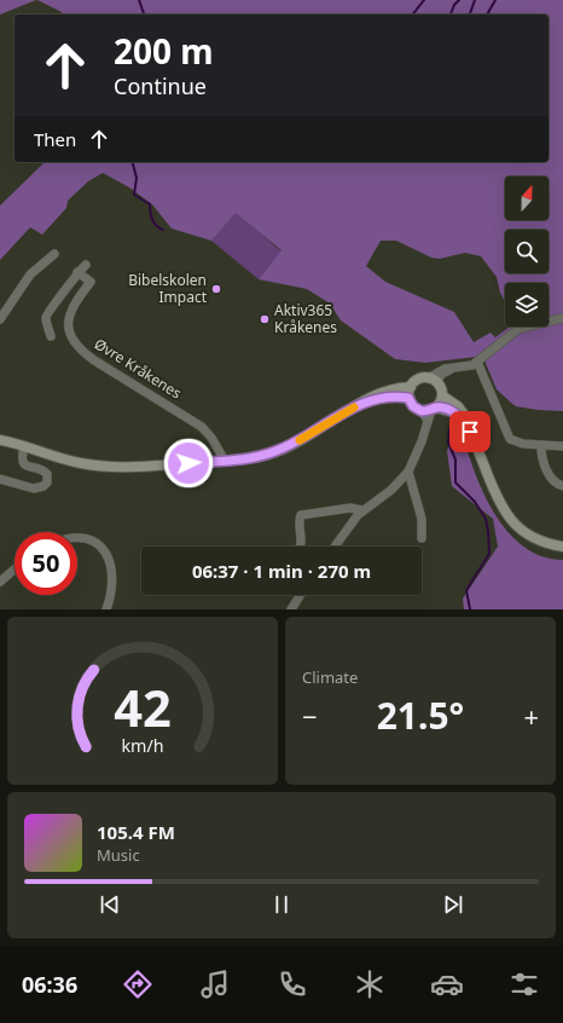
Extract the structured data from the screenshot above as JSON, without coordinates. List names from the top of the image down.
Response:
{
  "streets": {
    "street": ["Øvre Kråkenes"]
  },
  "places": ["Bibelskolen Impact", "Aktiv365 Kråkenes"],
  "north": "top",
  "page": {
    "turn": ["200 m", "Continue"],
    "then": "Then",
    "limit": "50",
    "trip": "06:37 · 1 min · 270 m",
    "tile": "Climate",
    "heat": ["−", "21.5°", "+"],
    "song": ["105.4 FM", "Music"],
    "tabs": "06:36",
    "gauge": ["42", "km/h"]
  }
}
